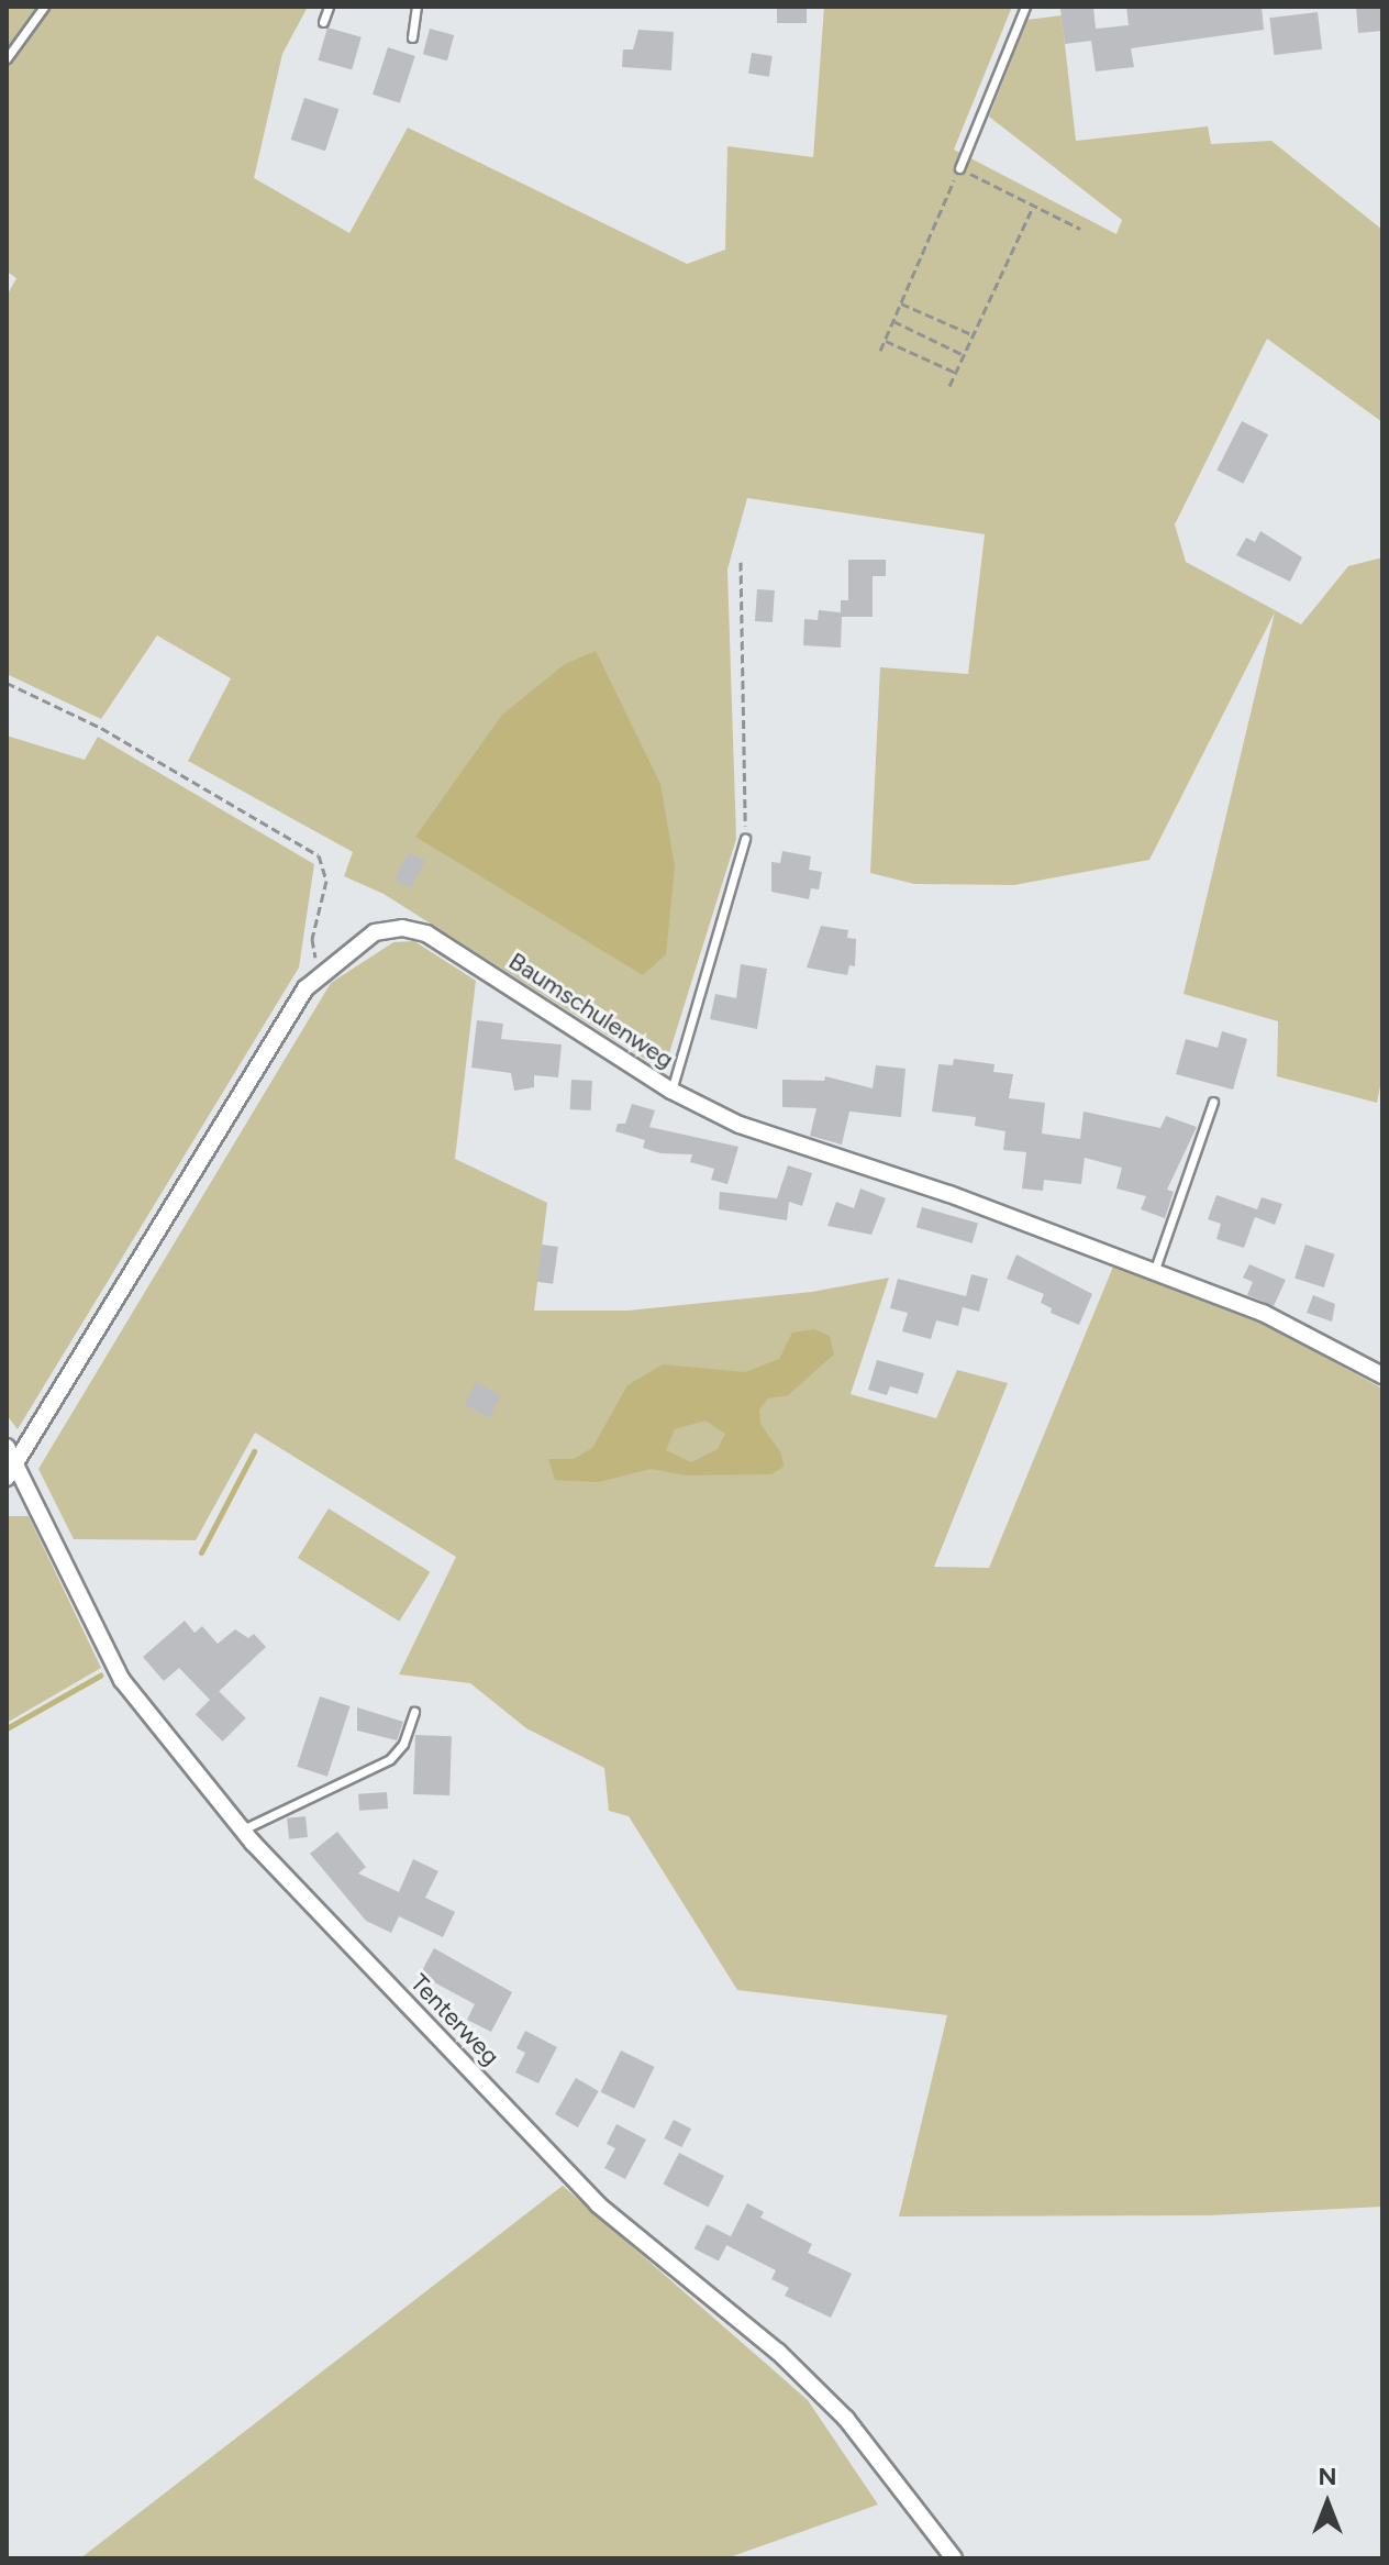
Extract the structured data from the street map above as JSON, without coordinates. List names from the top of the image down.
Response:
{
  "streets": {
    "street": ["Baumschulenweg", "Tenterweg"]
  },
  "crossings": [
    ["Baumschulenweg", "Tenterweg"]
  ],
  "north": "top"
}
